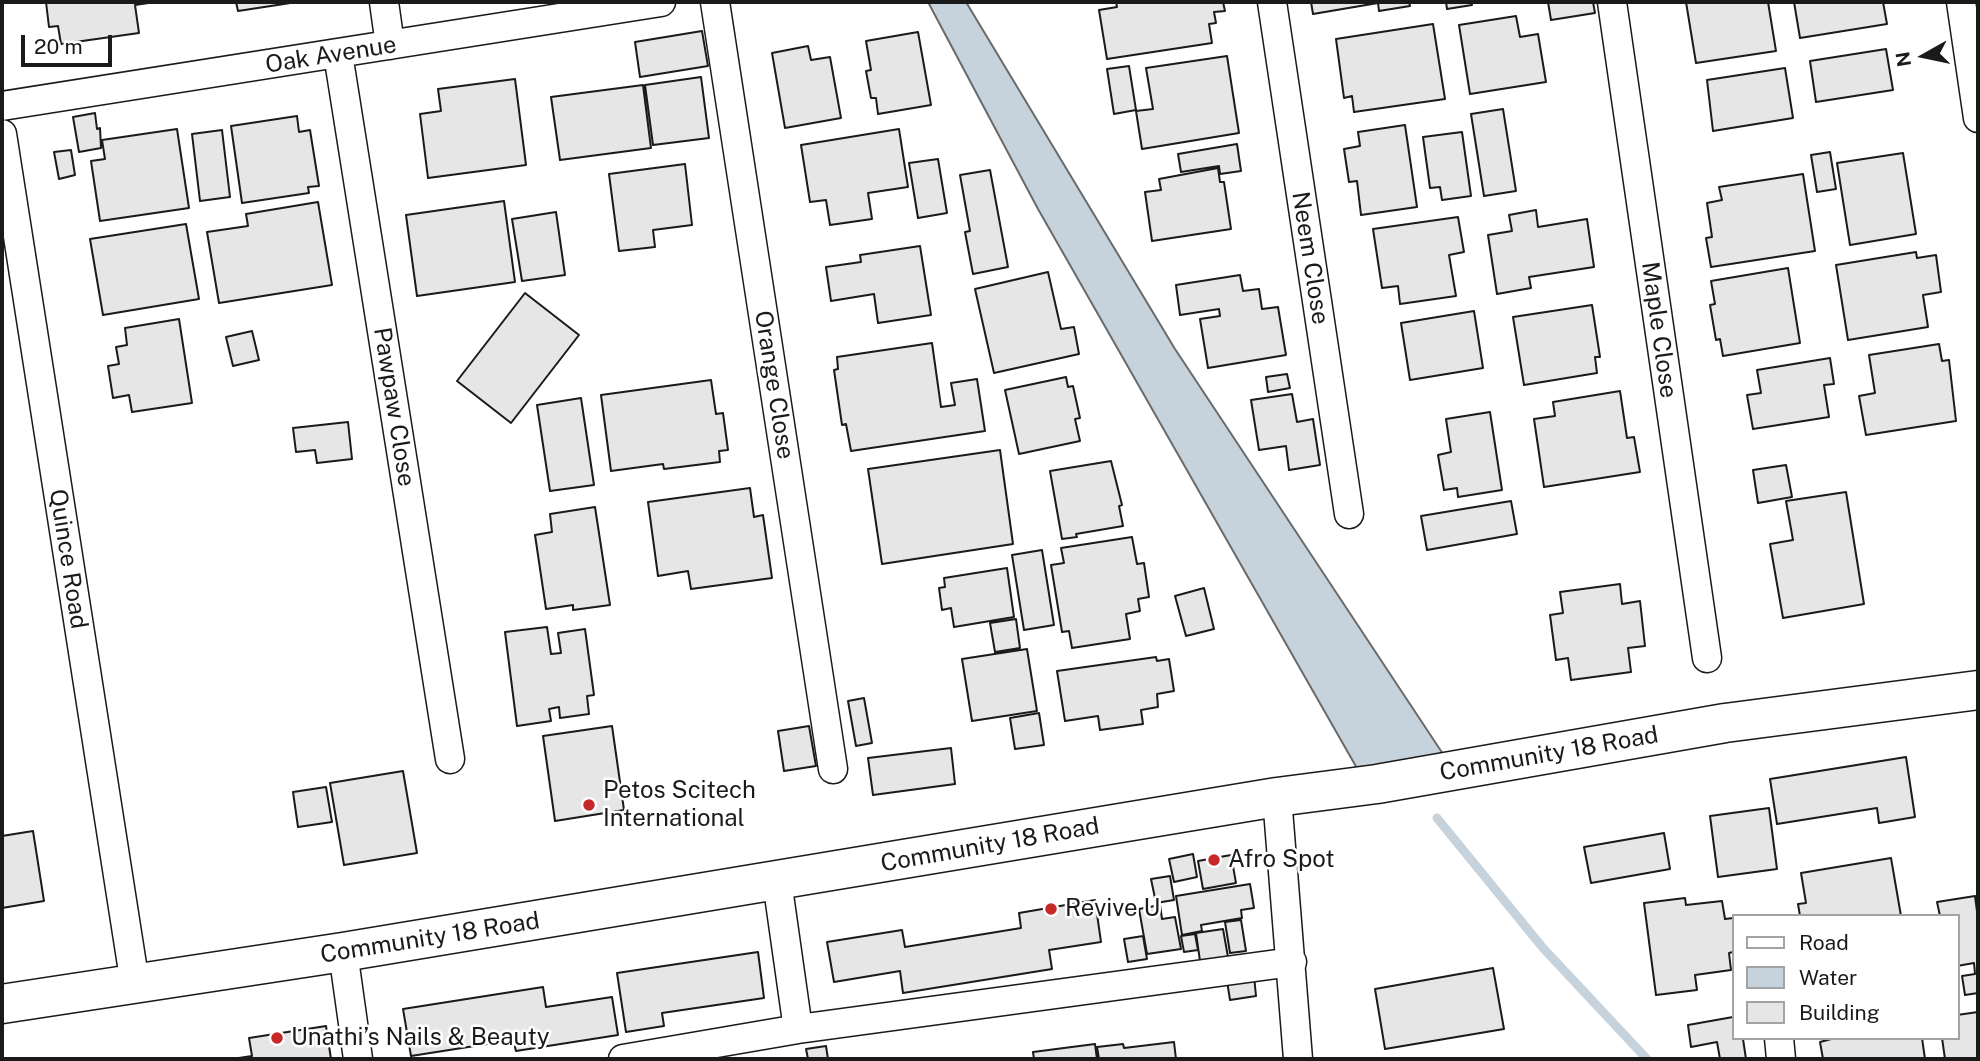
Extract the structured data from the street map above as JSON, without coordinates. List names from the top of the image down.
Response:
{
  "streets": {
    "main road": ["Community 18 Road"],
    "street": [
      "Oak Avenue",
      "Neem Close",
      "Maple Close",
      "Orange Close",
      "Pawpaw Close",
      "Quince Road"
    ]
  },
  "crossings": [
    ["Oak Avenue", "Pawpaw Close"],
    ["Quince Road", "Community 18 Road"]
  ],
  "places": [
    "Petos Scitech International",
    "Afro Spot",
    "Revive U",
    "Unathi’s Nails & Beauty"
  ],
  "legend": ["Road", "Water", "Building"],
  "scale_bar": "20 m",
  "north": "left"
}
